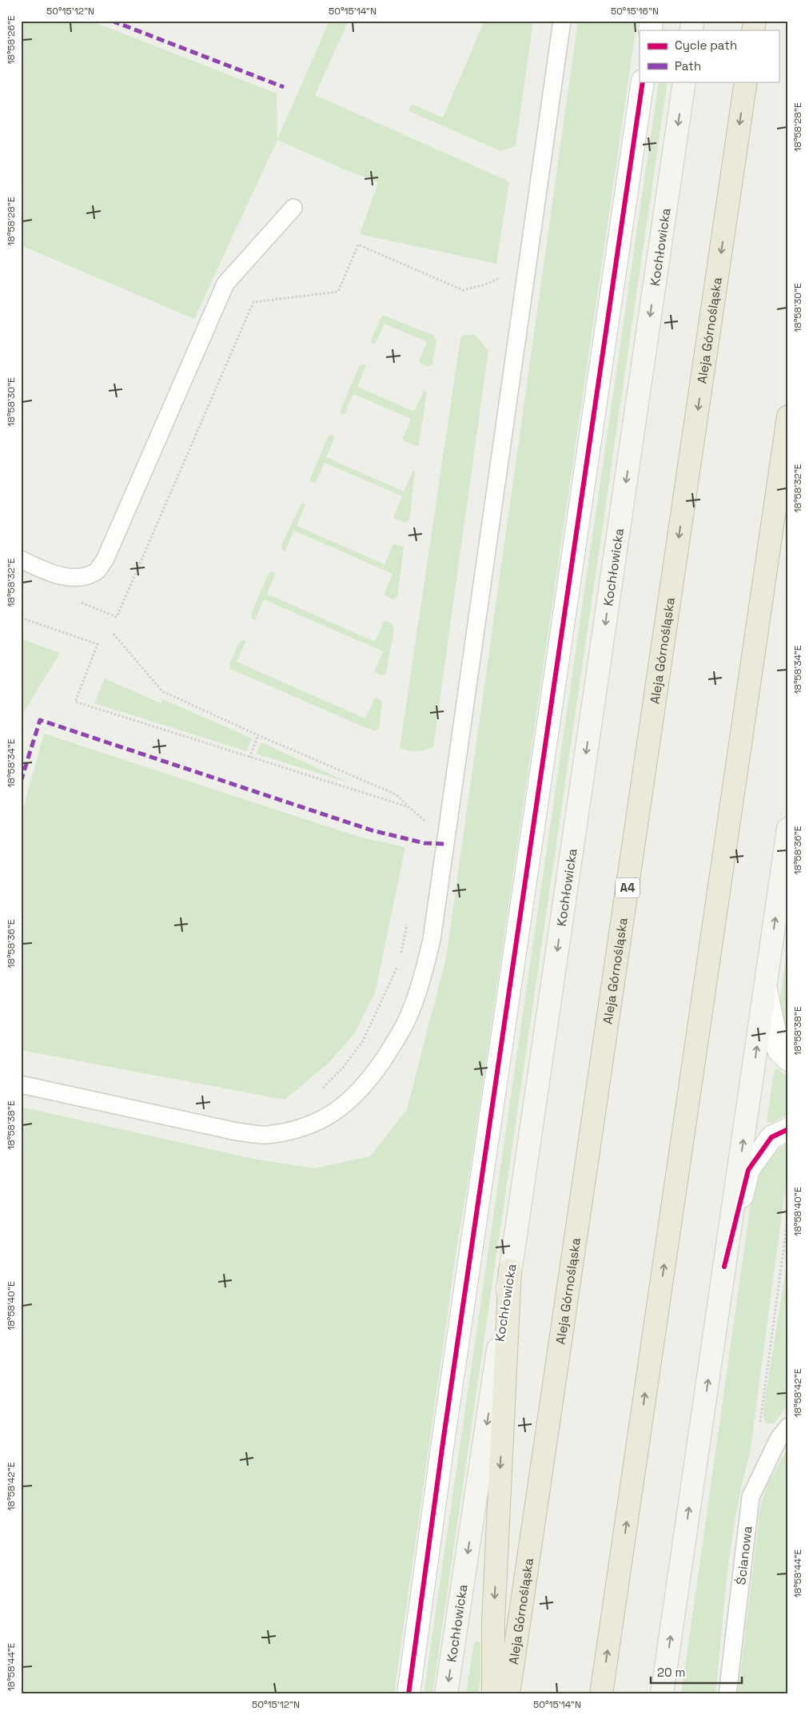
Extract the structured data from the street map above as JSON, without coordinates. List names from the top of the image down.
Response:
{
  "streets": {
    "highway": ["Aleja Górnośląska", "A4"],
    "main road": ["Kochłowicka"],
    "lane": ["Ścianowa"]
  },
  "one_way": ["Kochłowicka"],
  "legend": ["Cycle path", "Path"],
  "scale_bar": "20 m",
  "coordinates": [
    "50°15'12\"N",
    "50°15'14\"N",
    "50°15'16\"N",
    "18°58'26\"E",
    "18°58'28\"E",
    "18°58'30\"E",
    "18°58'32\"E",
    "18°58'34\"E",
    "18°58'36\"E",
    "18°58'38\"E",
    "18°58'40\"E",
    "18°58'42\"E",
    "18°58'44\"E"
  ]
}
